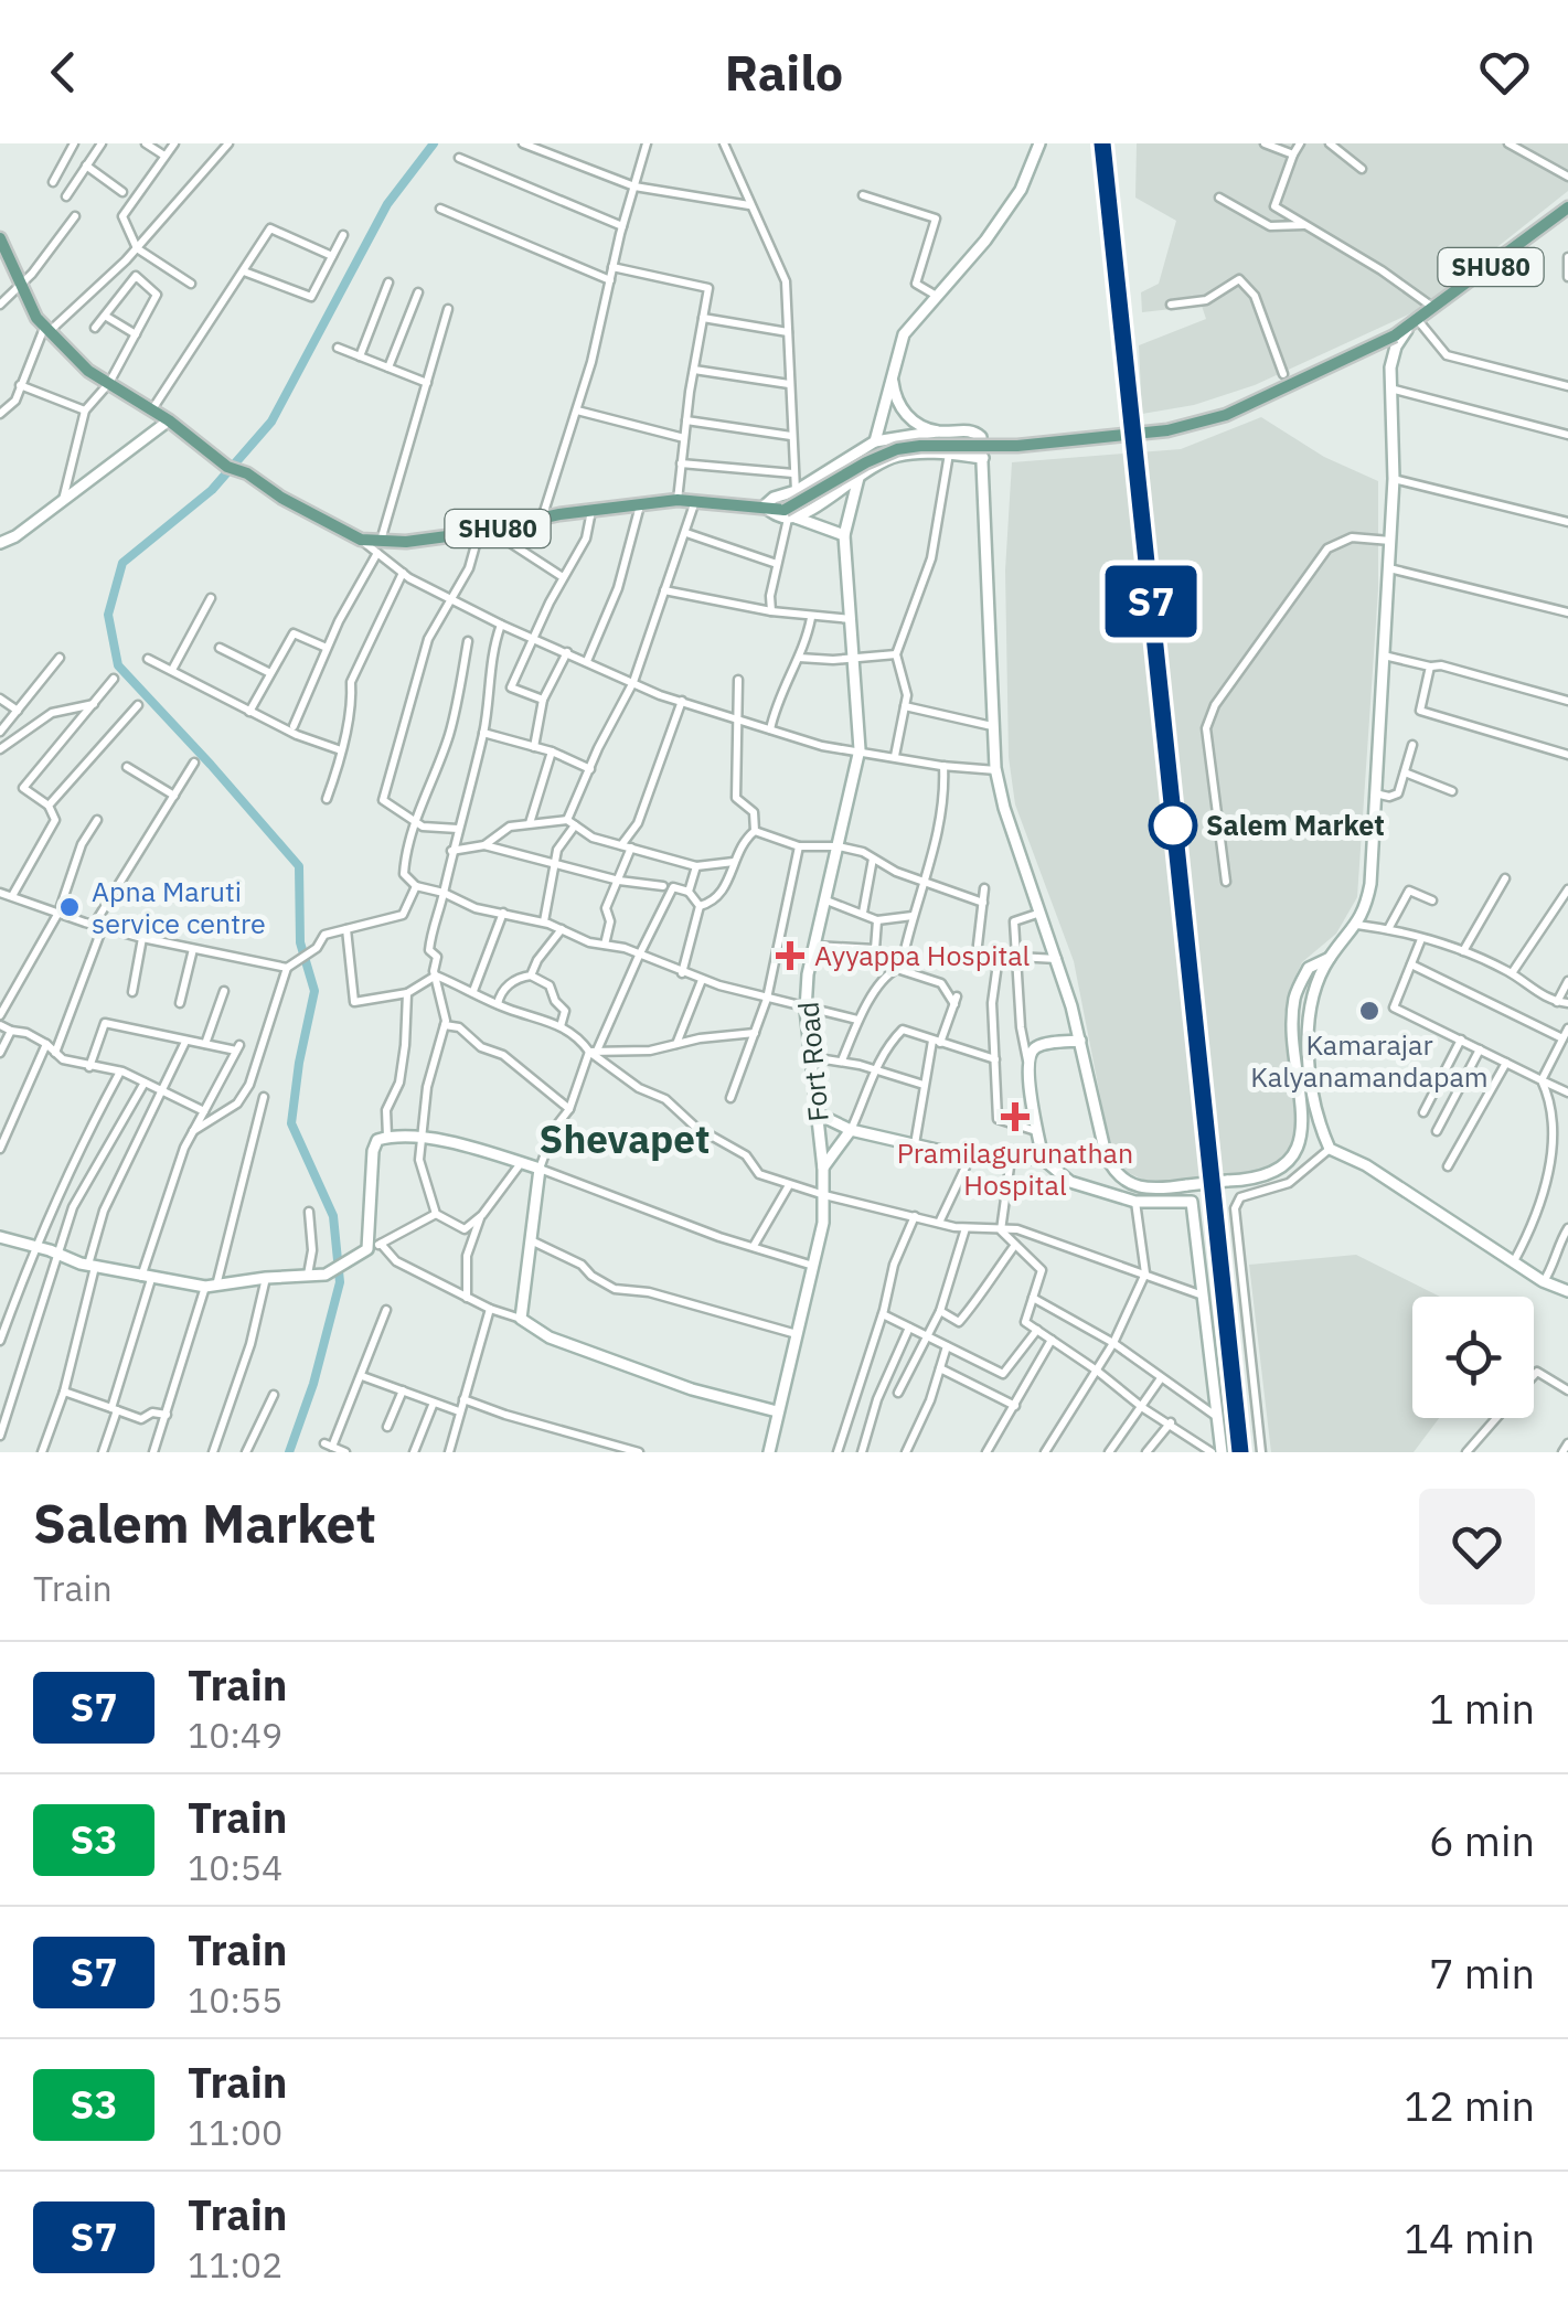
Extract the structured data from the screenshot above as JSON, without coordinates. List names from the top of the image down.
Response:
{
  "streets": {
    "main road": ["SHU80"],
    "street": ["Fort Road"]
  },
  "districts": ["Shevapet"],
  "places": {
    "other": ["Salem Market", "Apna Maruti service centre", "Kamarajar Kalyanamandapam"],
    "health": ["Ayyappa Hospital", "Pramilagurunathan Hospital"]
  },
  "page": {
    "header": "Railo",
    "on_map": "S7",
    "heading": ["Salem Market", "Train"],
    "list": [
      {
        "mark": "S7",
        "name": "Train",
        "note": "10:49",
        "value": "1 min"
      },
      {
        "mark": "S3",
        "name": "Train",
        "note": "10:54",
        "value": "6 min"
      },
      {
        "mark": "S7",
        "name": "Train",
        "note": "10:55",
        "value": "7 min"
      },
      {
        "mark": "S3",
        "name": "Train",
        "note": "11:00",
        "value": "12 min"
      },
      {
        "mark": "S7",
        "name": "Train",
        "note": "11:02",
        "value": "14 min"
      }
    ]
  }
}
